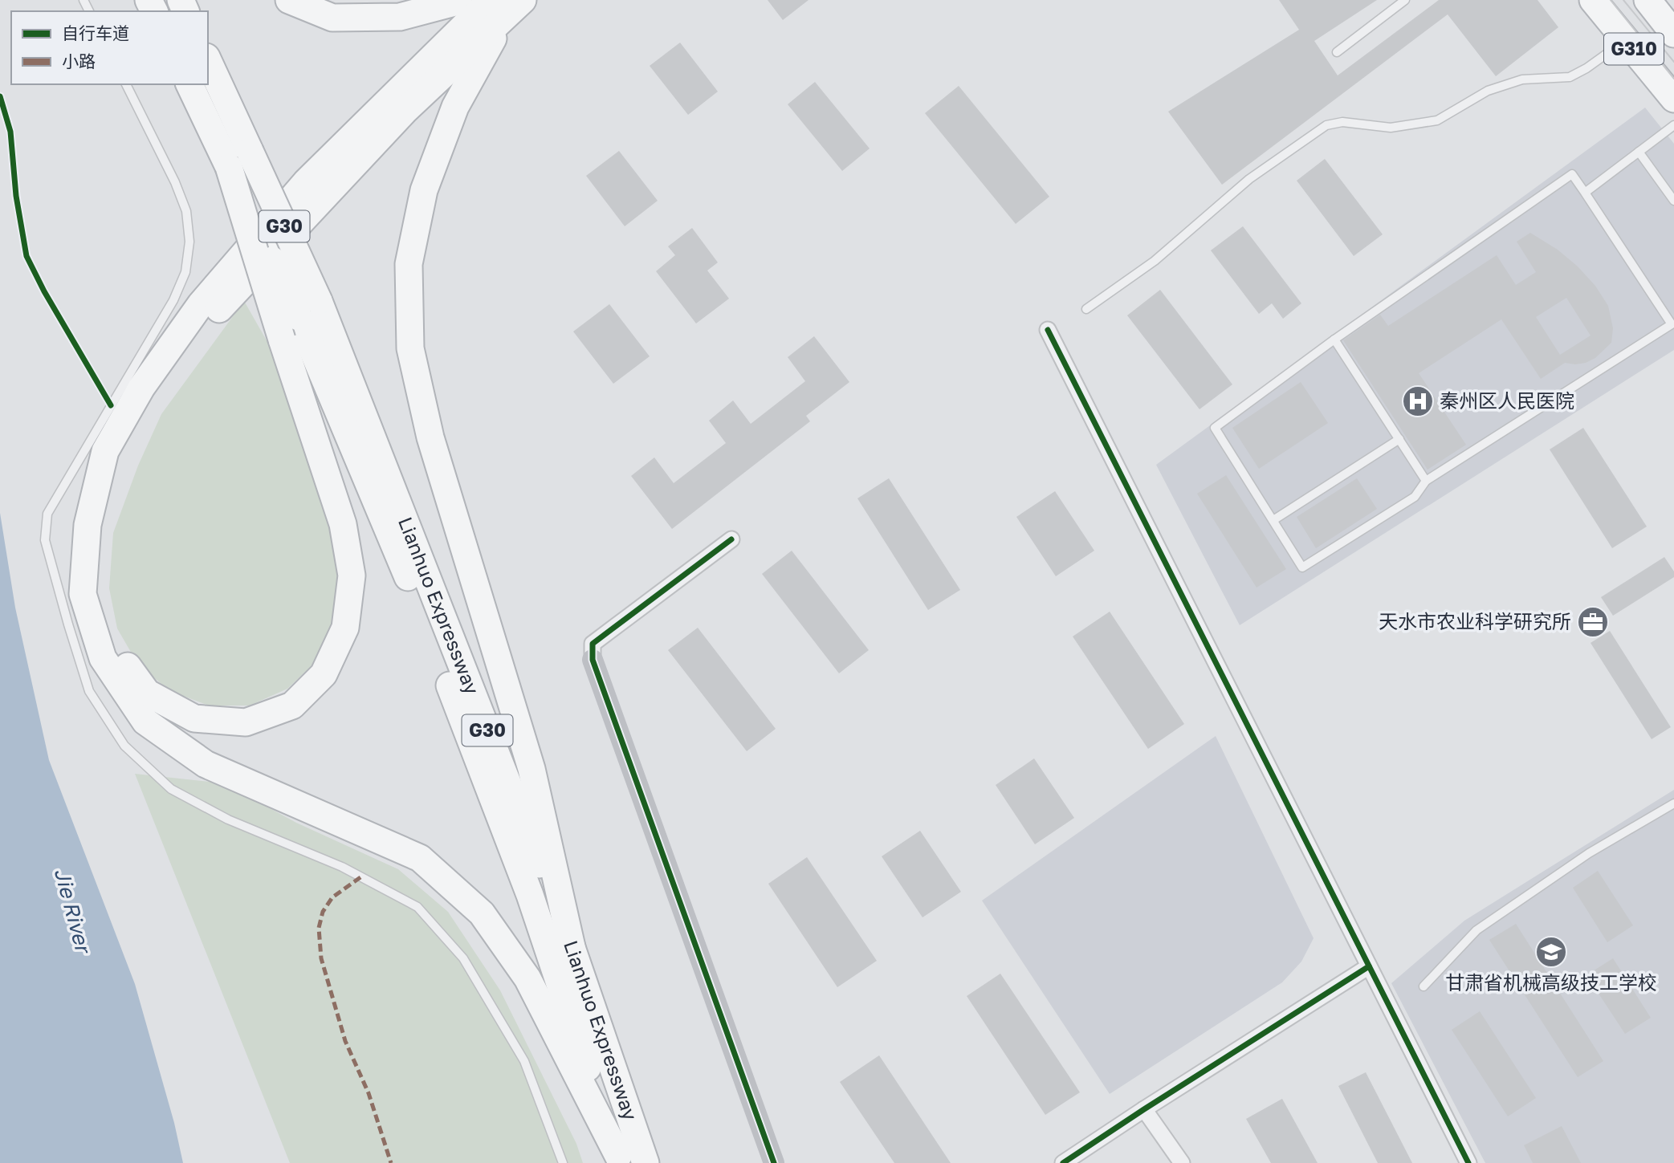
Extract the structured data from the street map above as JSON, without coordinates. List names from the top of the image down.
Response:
{
  "streets": {
    "highway": ["G310", "G30", "Lianhuo Expressway"]
  },
  "water": ["Jie River"],
  "places": {
    "hospital": ["秦州区人民医院"],
    "office": ["天水市农业科学研究所"],
    "school or university": ["甘肃省机械高级技工学校"]
  },
  "legend": ["自行车道", "小路"]
}
